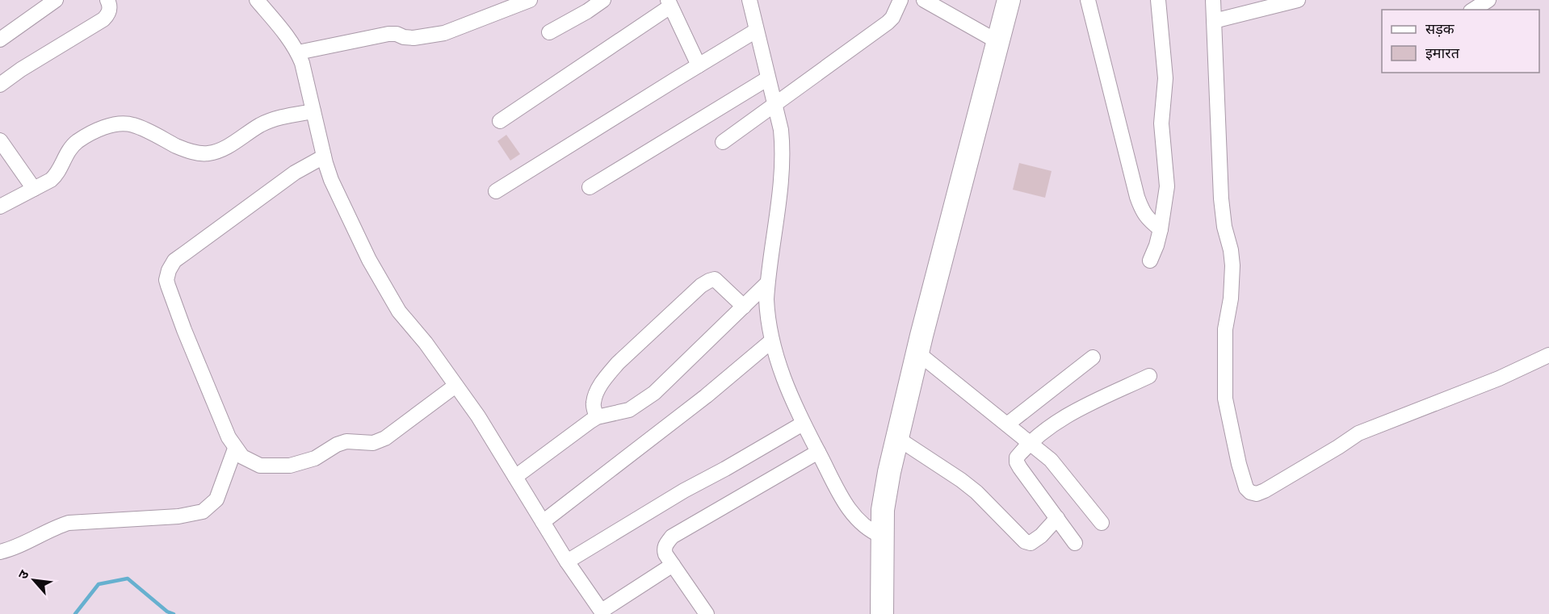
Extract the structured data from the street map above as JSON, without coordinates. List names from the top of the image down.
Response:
{
  "legend": ["सड़क", "इमारत"],
  "north": "top left"
}
